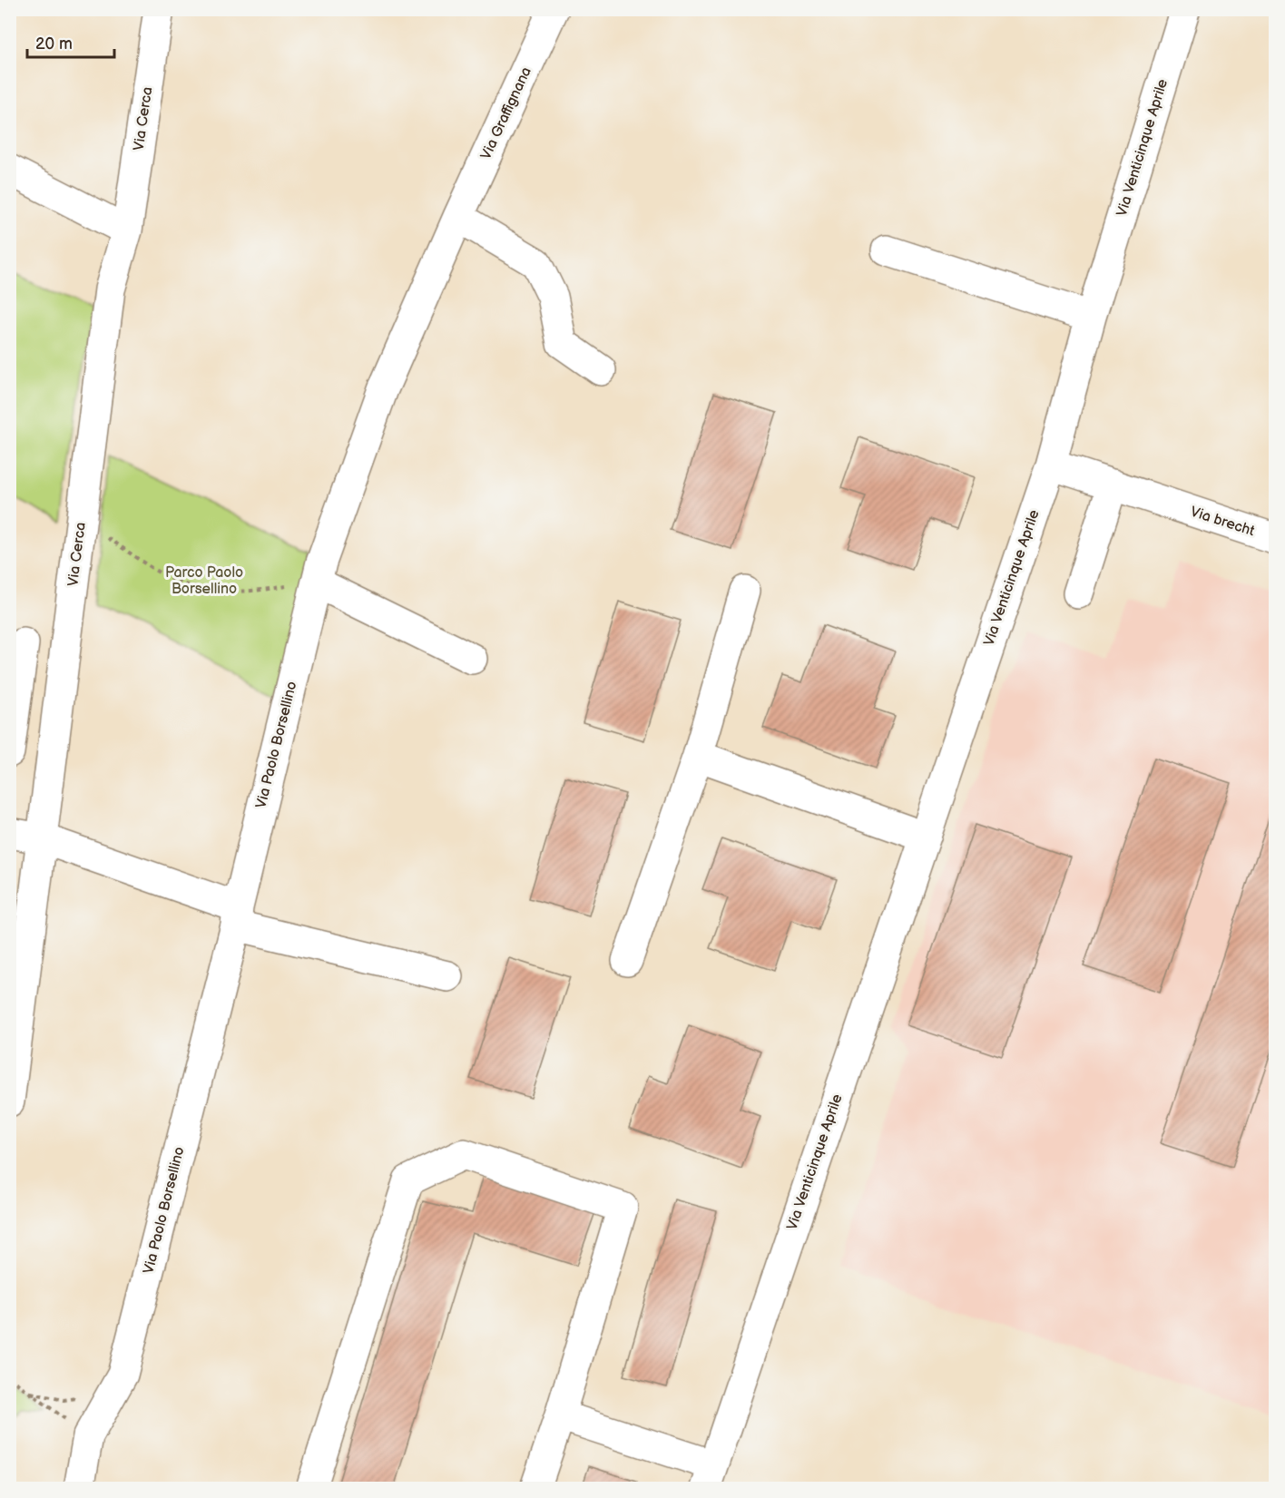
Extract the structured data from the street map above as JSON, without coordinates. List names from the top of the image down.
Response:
{
  "streets": {
    "street": [
      "Via Graffignana",
      "Via Cerca",
      "Via Venticinque Aprile",
      "Via brecht",
      "Via Paolo Borsellino"
    ]
  },
  "crossings": [
    ["Via Graffignana", "Via Paolo Borsellino"],
    ["Via Venticinque Aprile", "Via brecht"]
  ],
  "parks": ["Parco Paolo Borsellino"],
  "scale_bar": "20 m"
}
